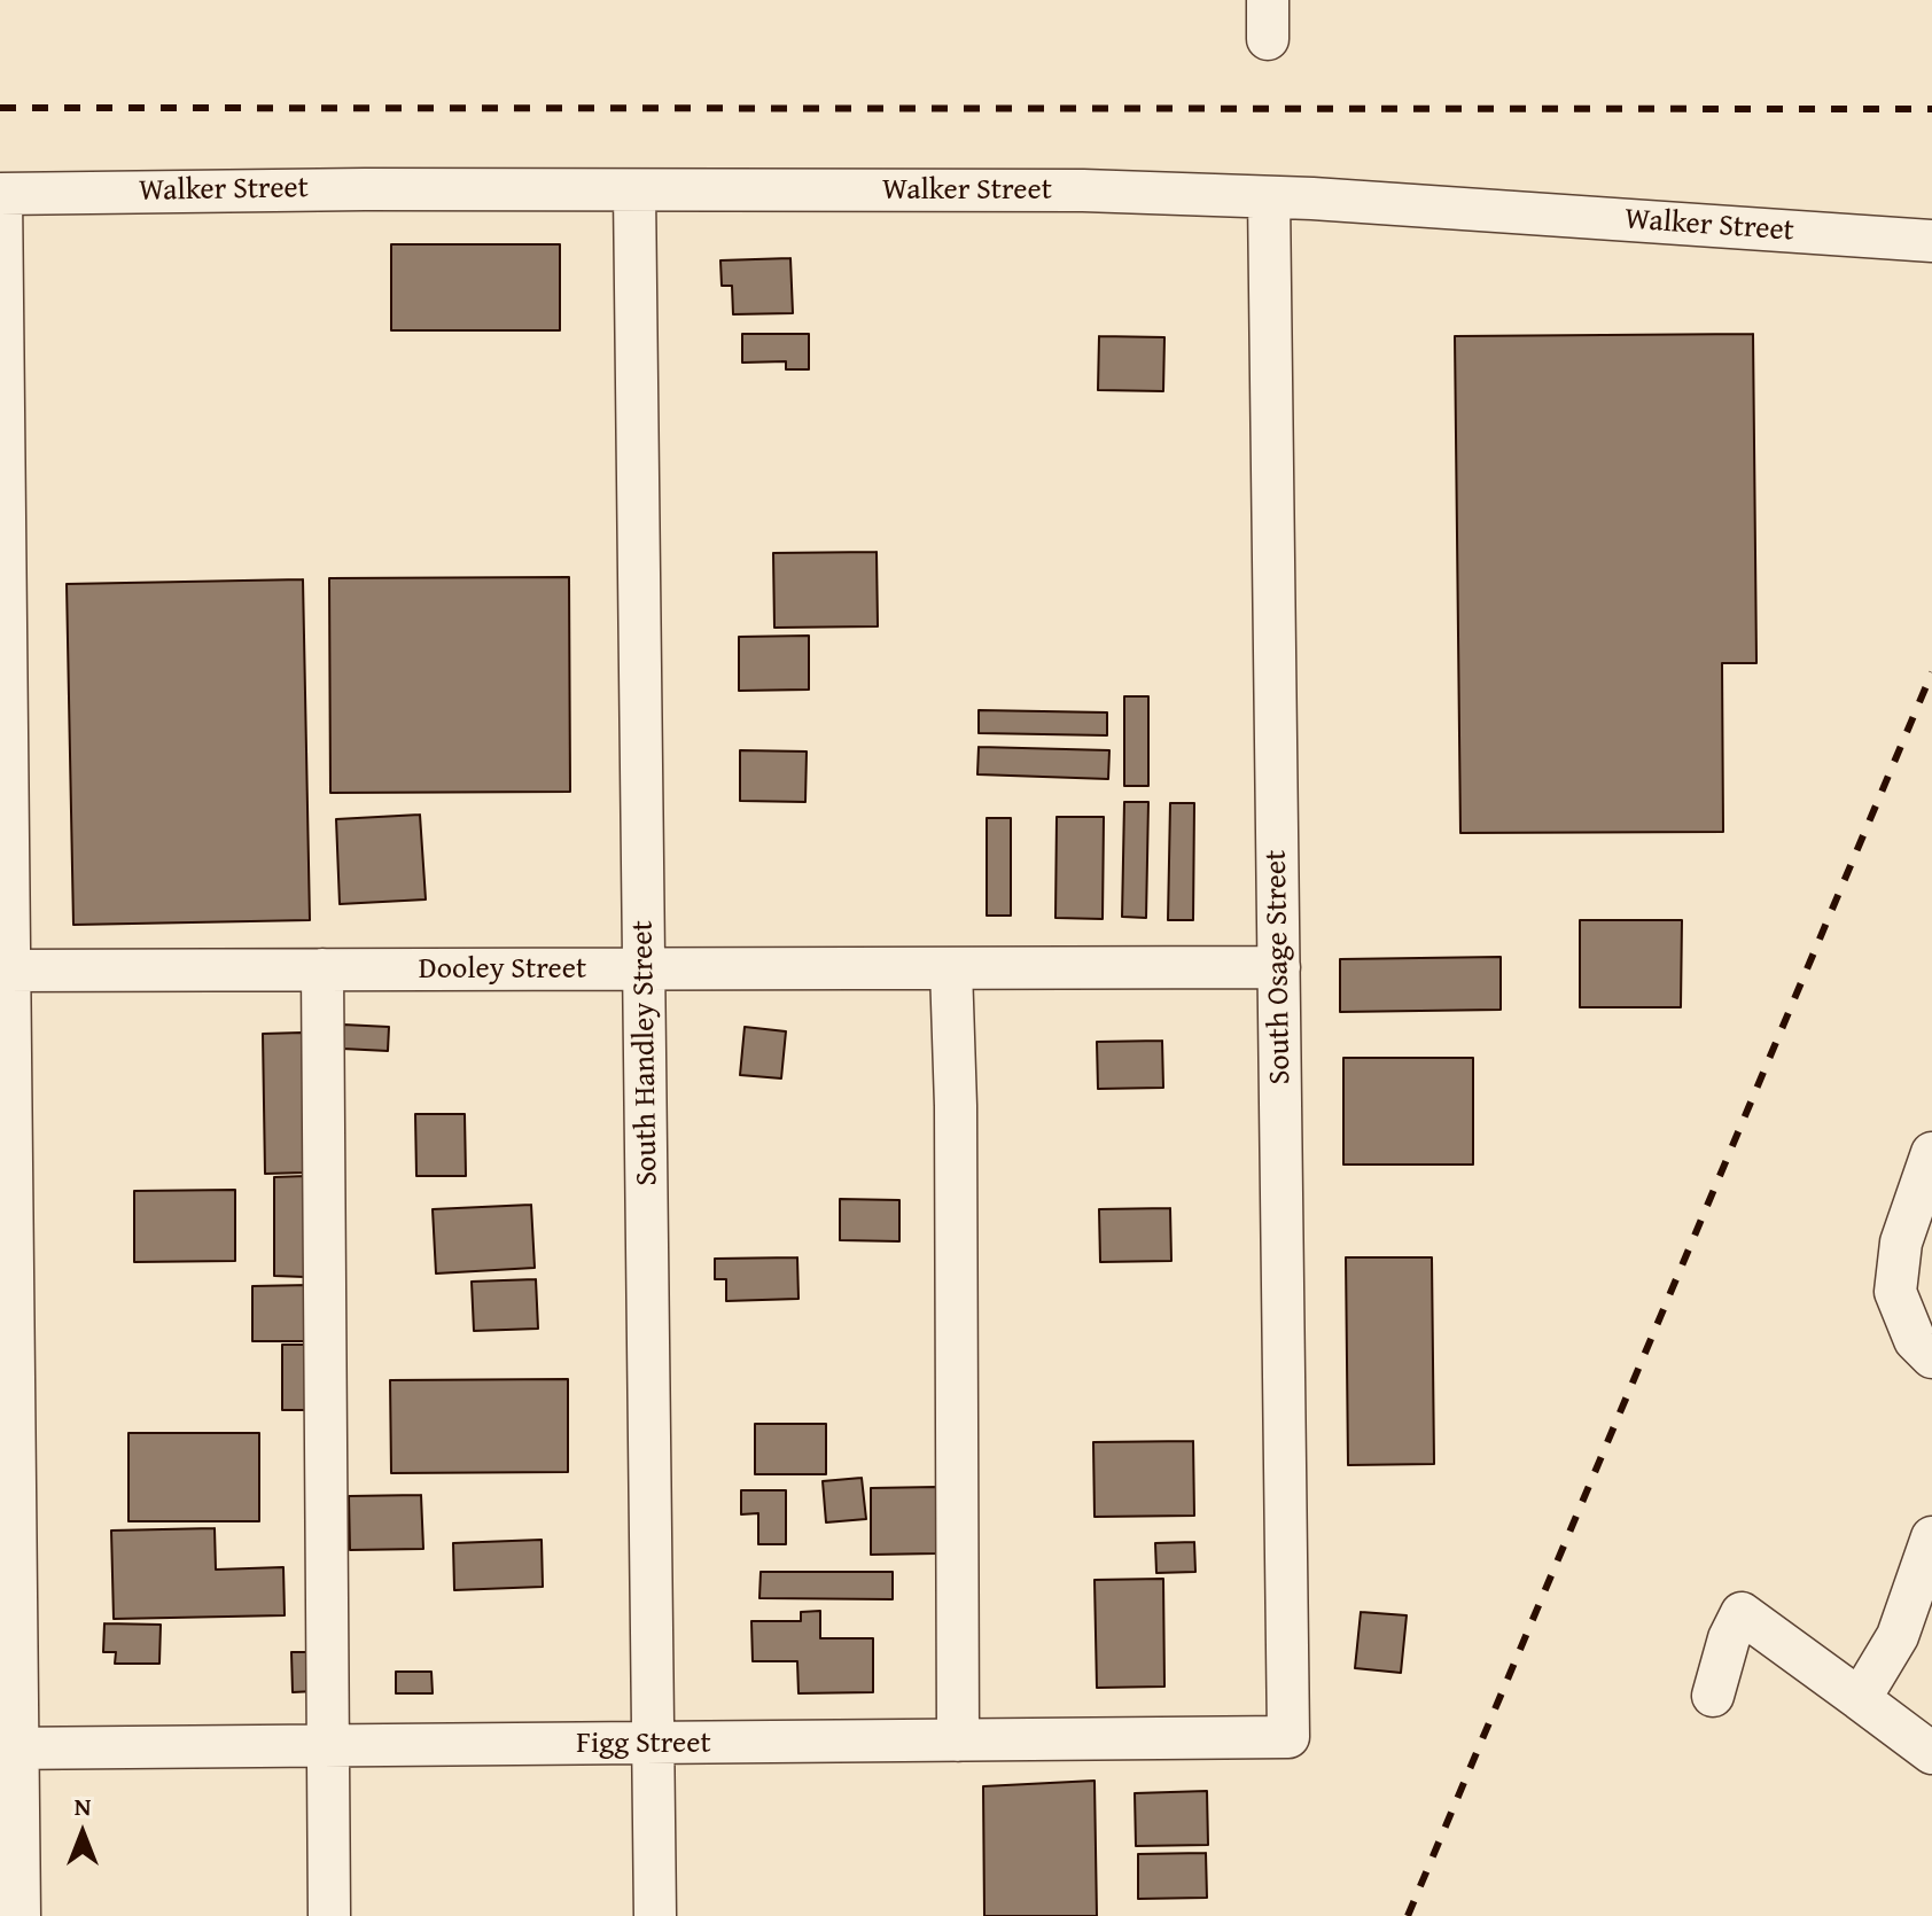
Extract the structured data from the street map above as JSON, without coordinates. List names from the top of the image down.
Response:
{
  "streets": {
    "street": [
      "Walker Street",
      "South Osage Street",
      "Dooley Street",
      "South Handley Street",
      "Figg Street"
    ]
  },
  "crossings": [
    ["Walker Street", "South Osage Street"],
    ["Walker Street", "South Handley Street"],
    ["South Osage Street", "Dooley Street"],
    ["South Osage Street", "Figg Street"],
    ["Dooley Street", "South Handley Street"],
    ["South Handley Street", "Figg Street"]
  ],
  "north": "top"
}
